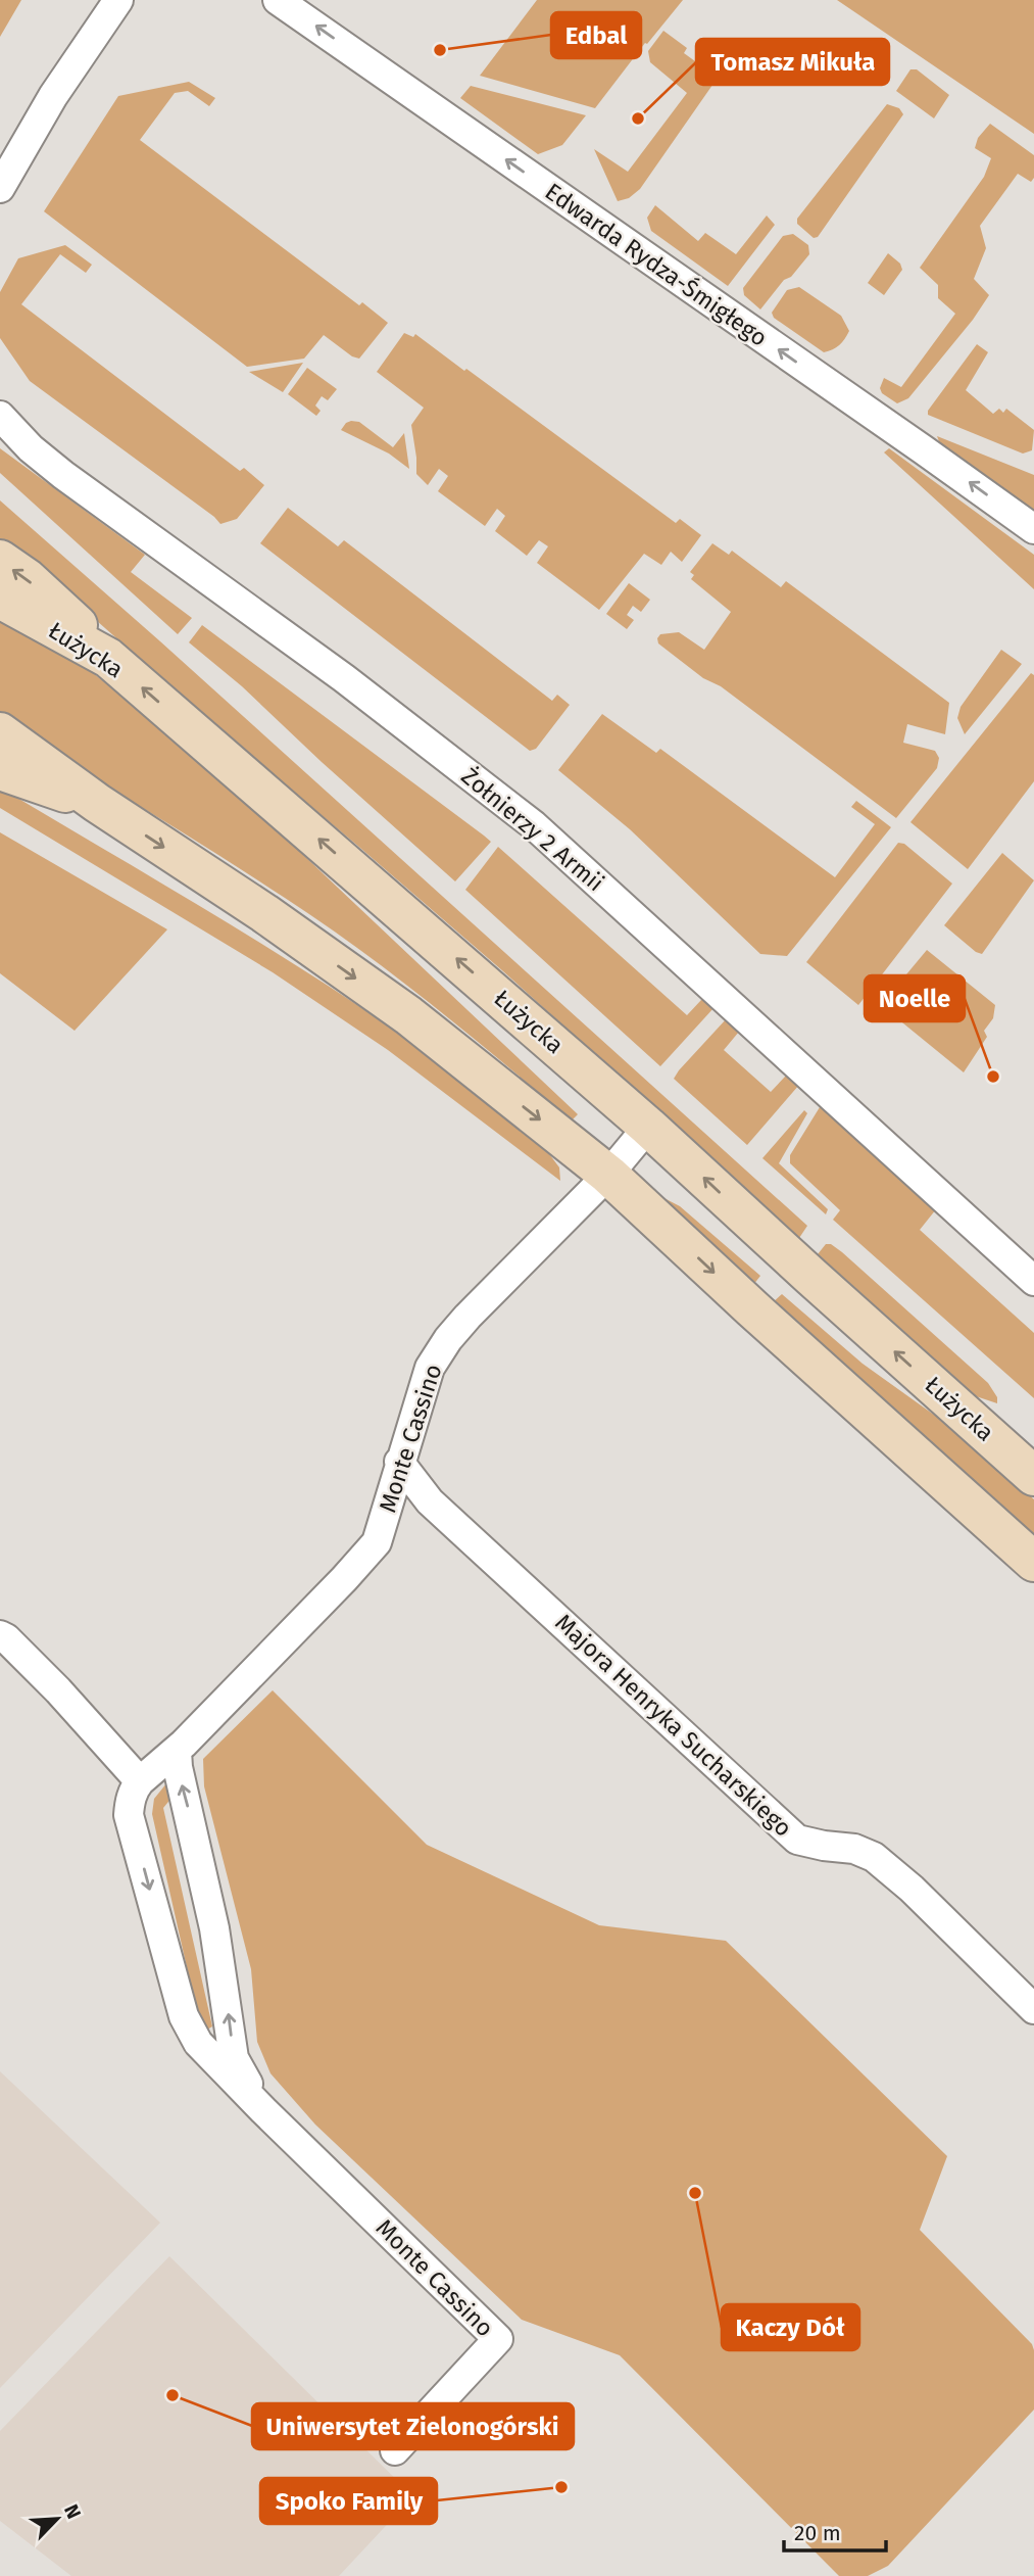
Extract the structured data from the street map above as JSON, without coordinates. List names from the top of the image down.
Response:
{
  "streets": {
    "main road": ["Łużycka"],
    "street": [
      "Edwarda Rydza-Śmigłego",
      "Żołnierzy 2 Armii",
      "Monte Cassino",
      "Majora Henryka Sucharskiego"
    ]
  },
  "crossings": [
    ["Łużycka", "Monte Cassino"],
    ["Monte Cassino", "Majora Henryka Sucharskiego"]
  ],
  "one_way": ["Edwarda Rydza-Śmigłego"],
  "places": [
    "Edbal",
    "Tomasz Mikuła",
    "Noelle",
    "Kaczy Dół",
    "Uniwersytet Zielonogórski",
    "Spoko Family"
  ],
  "scale_bar": "20 m",
  "north": "top right"
}
